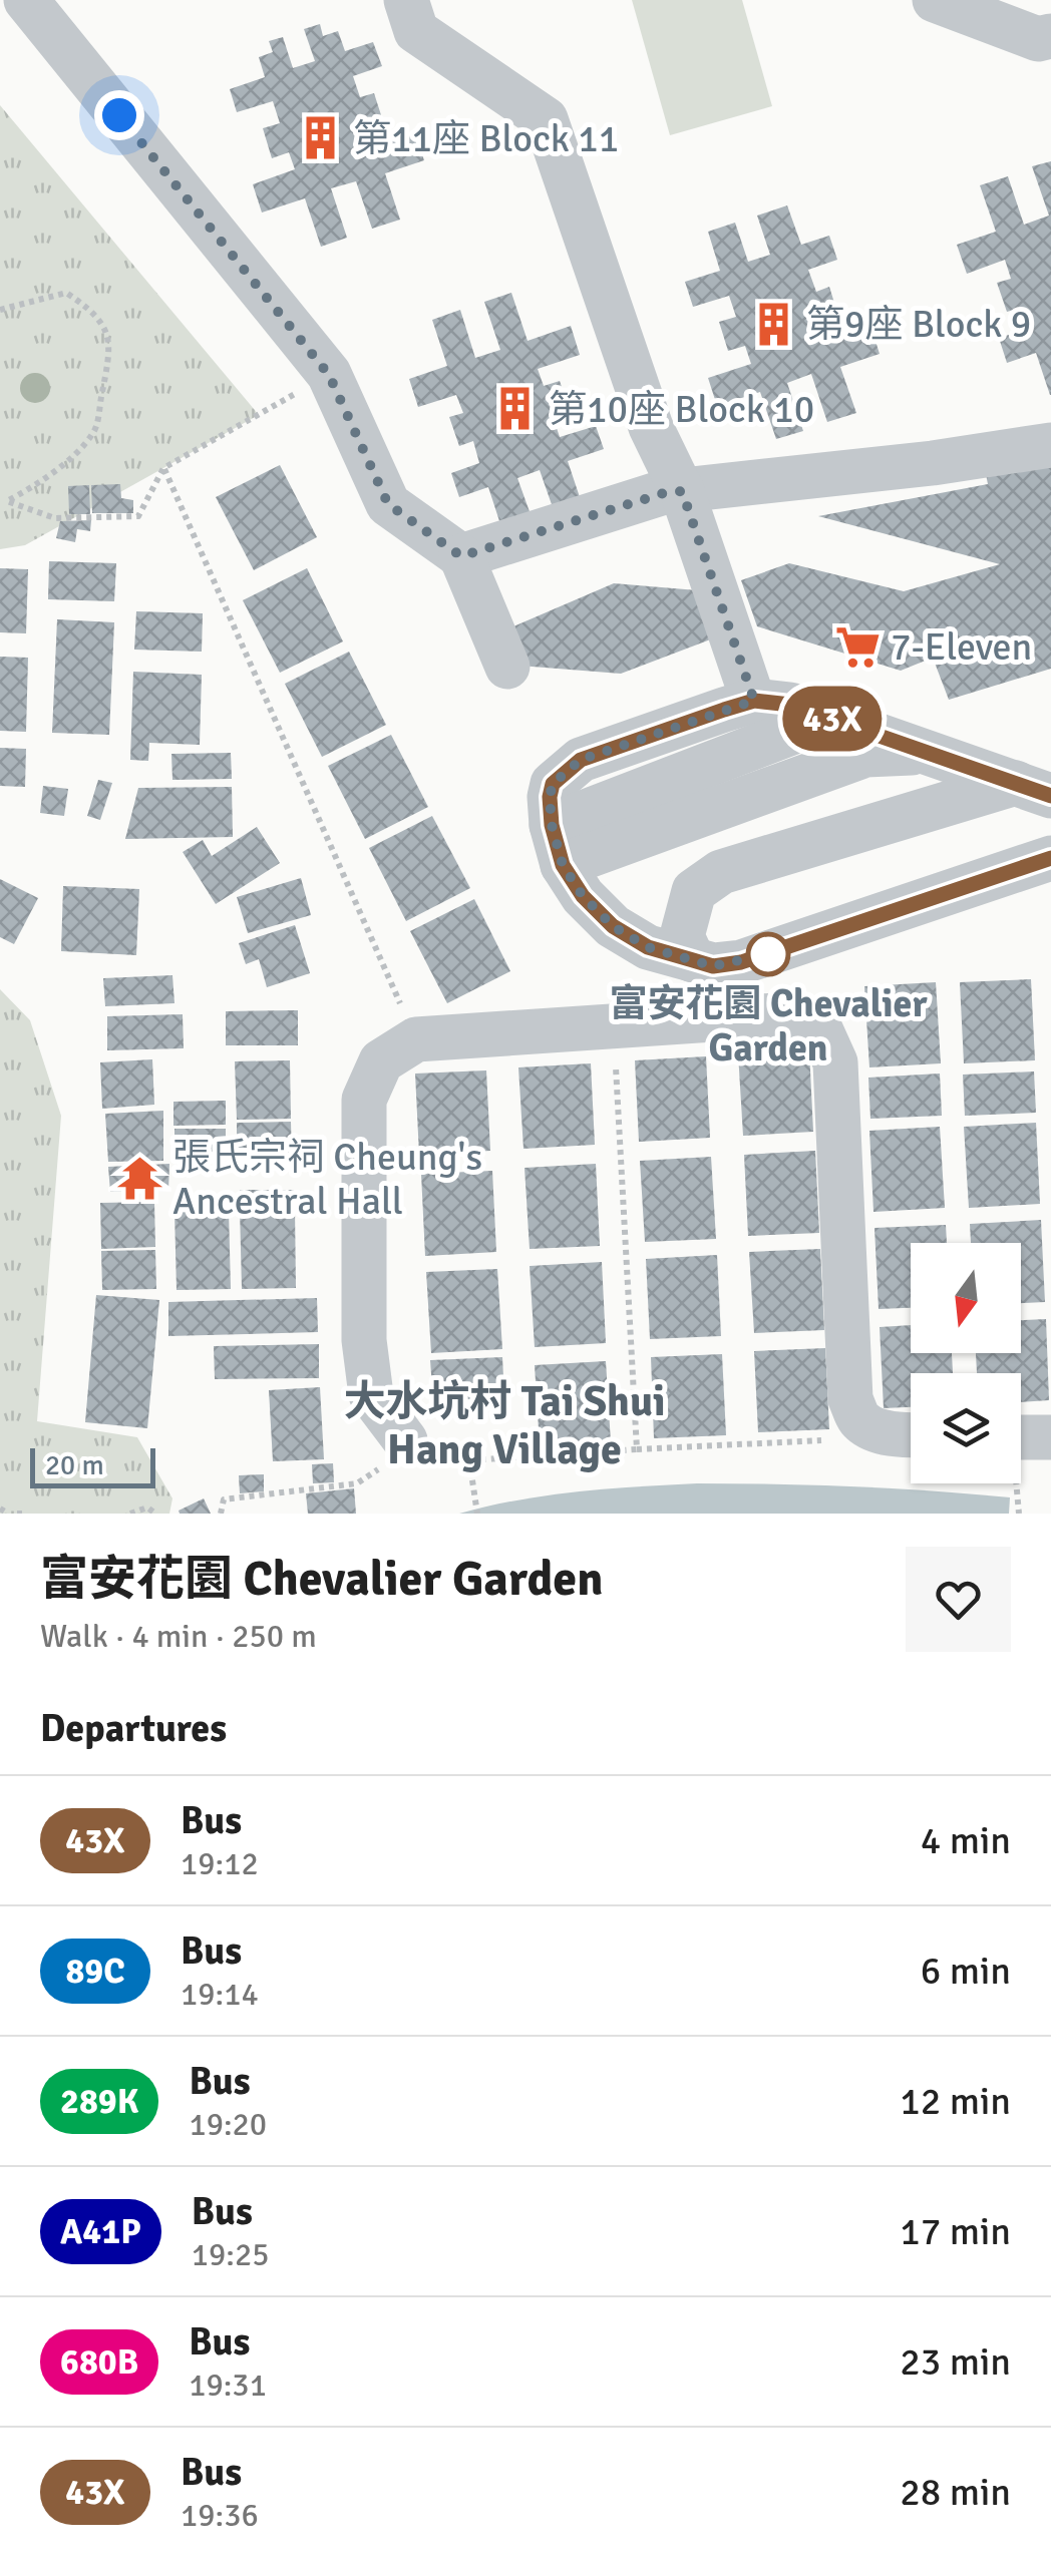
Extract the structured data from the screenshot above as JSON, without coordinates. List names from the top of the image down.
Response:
{
  "districts": ["大水坑村 Tai Shui Hang Village"],
  "places": {
    "building": ["第11座 Block 11", "第9座 Block 9", "第10座 Block 10"],
    "supermarket": ["7-Eleven"],
    "other": ["富安花園 Chevalier Garden"],
    "temple": ["張氏宗祠 Cheung's Ancestral Hall"]
  },
  "lines": ["bus line 43X"],
  "scale_bar": "20 m",
  "north": "bottom",
  "page": {
    "on_map": "43X",
    "scale": "20 m",
    "heading": [
      ["富安花園 Chevalier Garden", "Walk · 4 min · 250 m"],
      "Departures"
    ],
    "list": [
      {
        "mark": "43X",
        "name": "Bus",
        "note": "19:12",
        "value": "4 min"
      },
      {
        "mark": "89C",
        "name": "Bus",
        "note": "19:14",
        "value": "6 min"
      },
      {
        "mark": "289K",
        "name": "Bus",
        "note": "19:20",
        "value": "12 min"
      },
      {
        "mark": "A41P",
        "name": "Bus",
        "note": "19:25",
        "value": "17 min"
      },
      {
        "mark": "680B",
        "name": "Bus",
        "note": "19:31",
        "value": "23 min"
      },
      {
        "mark": "43X",
        "name": "Bus",
        "note": "19:36",
        "value": "28 min"
      }
    ]
  }
}
